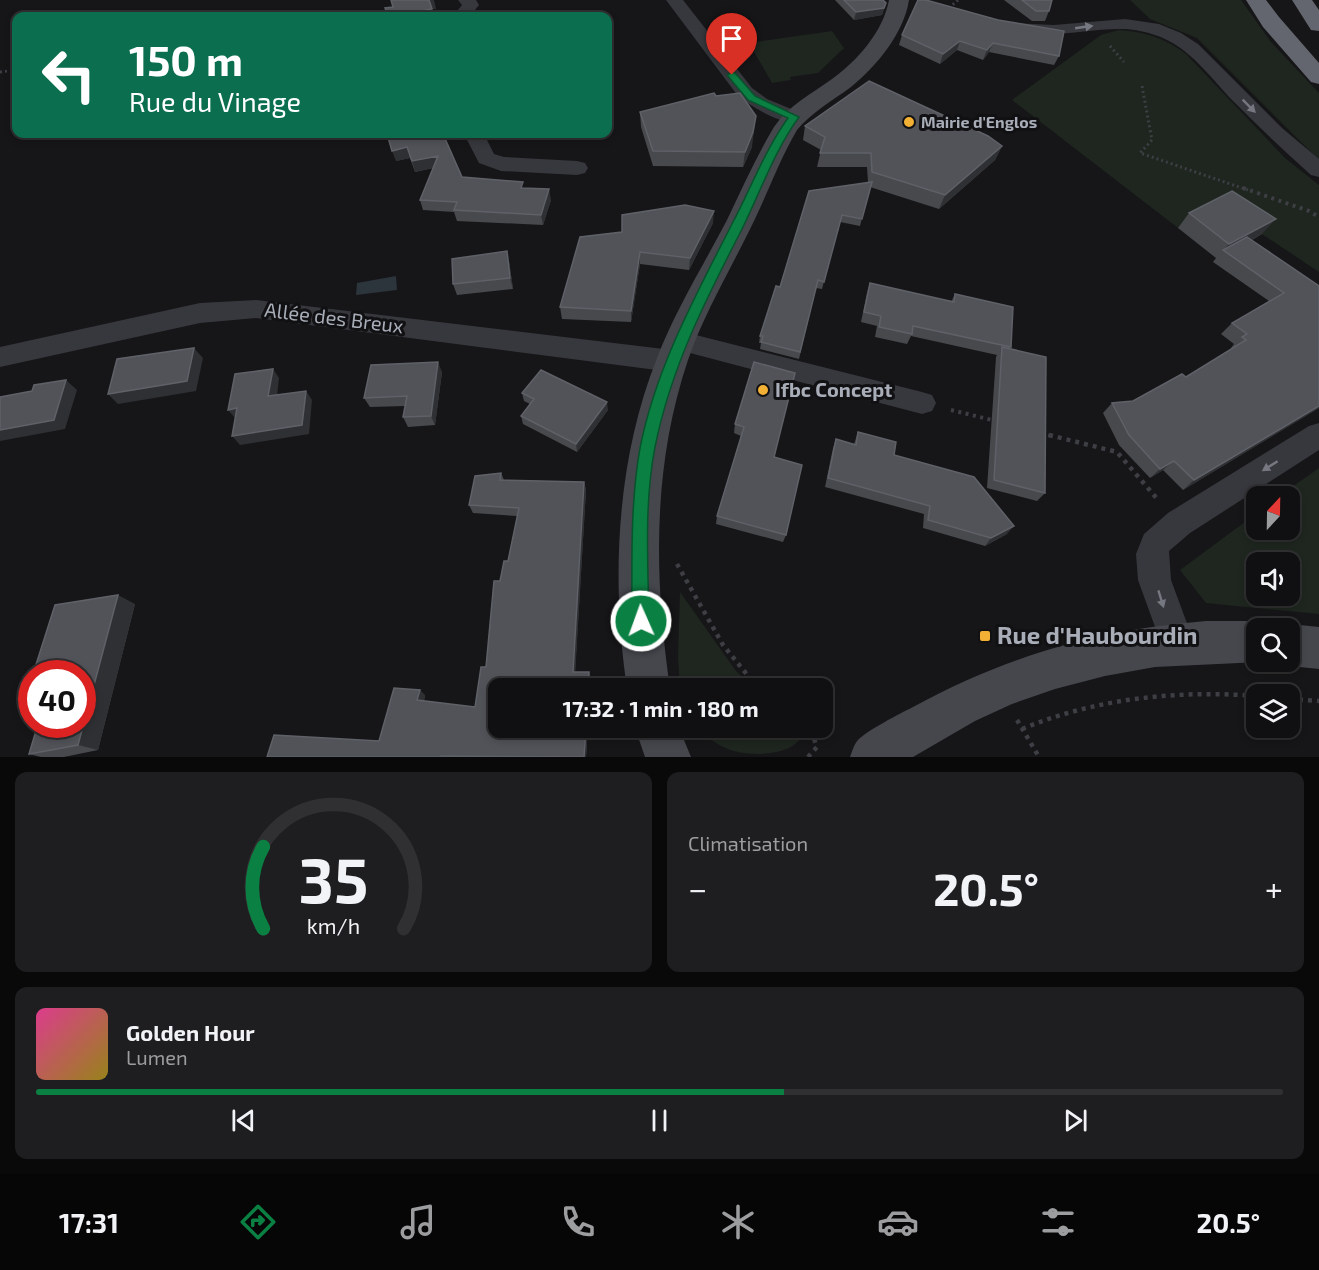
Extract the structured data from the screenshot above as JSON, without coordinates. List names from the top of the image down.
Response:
{
  "streets": {
    "street": ["Allée des Breux"]
  },
  "places": {
    "other": ["Mairie d'Englos", "Ifbc Concept"],
    "transit": ["Rue d'Haubourdin"]
  },
  "north": "top",
  "page": {
    "turn": ["150 m", "Rue du Vinage"],
    "limit": "40",
    "trip": "17:32 · 1 min · 180 m",
    "tile": "Climatisation",
    "heat": ["−", "20.5°", "+"],
    "song": ["Golden Hour", "Lumen"],
    "tabs": ["17:31", "20.5°"],
    "gauge": ["35", "km/h"]
  }
}
